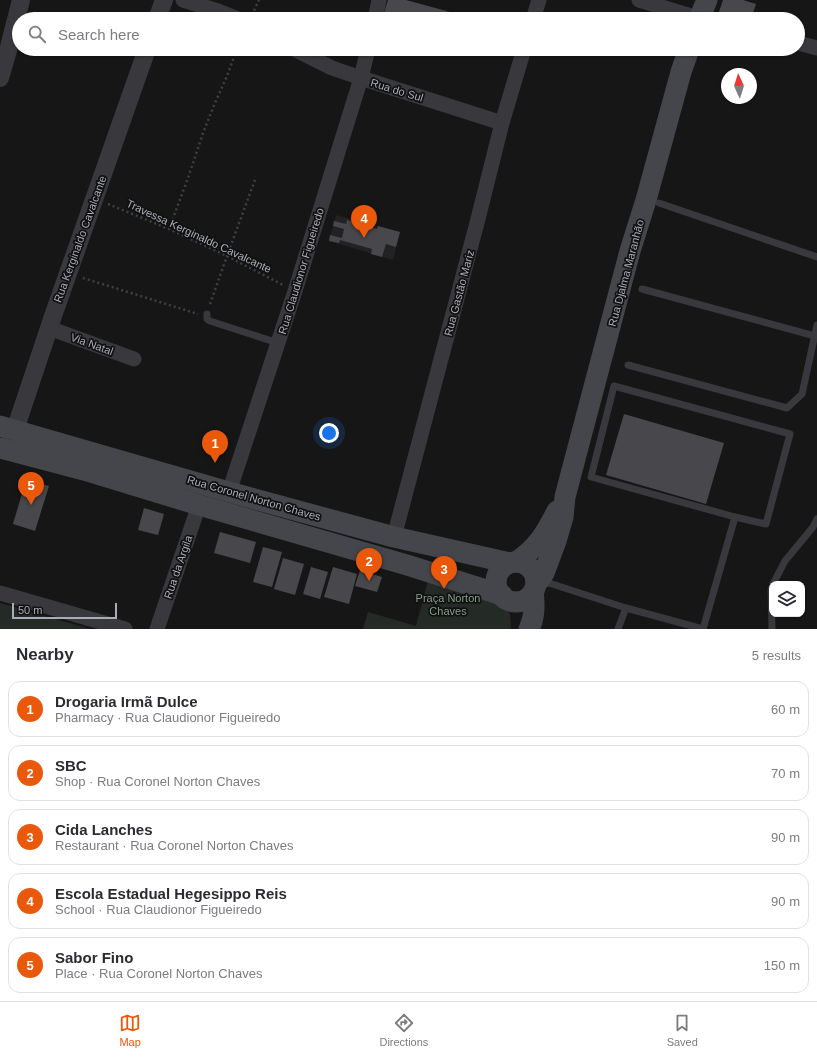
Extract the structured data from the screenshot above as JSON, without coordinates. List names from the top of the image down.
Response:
{
  "streets": {
    "main road": ["Rua Djalma Maranhão", "Rua Coronel Norton Chaves"],
    "street": [
      "Rua do Sul",
      "Rua Kerginaldo Cavalcante",
      "Rua Claudionor Figueiredo",
      "Rua Gastão Mariz",
      "Via Natal",
      "Rua da Argila"
    ],
    "path": ["Travessa Kerginaldo Cavalcante"]
  },
  "crossings": [
    ["Rua do Sul", "Rua Claudionor Figueiredo"],
    ["Rua do Sul", "Rua Gastão Mariz"],
    ["Travessa Kerginaldo Cavalcante", "Rua Kerginaldo Cavalcante"],
    ["Travessa Kerginaldo Cavalcante", "Rua Claudionor Figueiredo"],
    ["Rua Kerginaldo Cavalcante", "Via Natal"],
    ["Rua Kerginaldo Cavalcante", "Rua Coronel Norton Chaves"],
    ["Rua Claudionor Figueiredo", "Rua Coronel Norton Chaves"],
    ["Rua Djalma Maranhão", "Rua Coronel Norton Chaves"],
    ["Rua Gastão Mariz", "Rua Coronel Norton Chaves"],
    ["Rua Coronel Norton Chaves", "Rua da Argila"]
  ],
  "parks": ["Praça Norton Chaves"],
  "scale_bar": "50 m",
  "north": "top",
  "page": {
    "search": "Search here",
    "pins": [
      "4",
      "1",
      "5",
      "2",
      "3"
    ],
    "scale": "50 m",
    "heading": ["Nearby", "5 results"],
    "list": [
      {
        "mark": "1",
        "name": "Drogaria Irmã Dulce",
        "note": "Pharmacy · Rua Claudionor Figueiredo",
        "value": "60 m"
      },
      {
        "mark": "2",
        "name": "SBC",
        "note": "Shop · Rua Coronel Norton Chaves",
        "value": "70 m"
      },
      {
        "mark": "3",
        "name": "Cida Lanches",
        "note": "Restaurant · Rua Coronel Norton Chaves",
        "value": "90 m"
      },
      {
        "mark": "4",
        "name": "Escola Estadual Hegesippo Reis",
        "note": "School · Rua Claudionor Figueiredo",
        "value": "90 m"
      },
      {
        "mark": "5",
        "name": "Sabor Fino",
        "note": "Place · Rua Coronel Norton Chaves",
        "value": "150 m"
      }
    ],
    "nav": ["Map", "Directions", "Saved"]
  }
}
